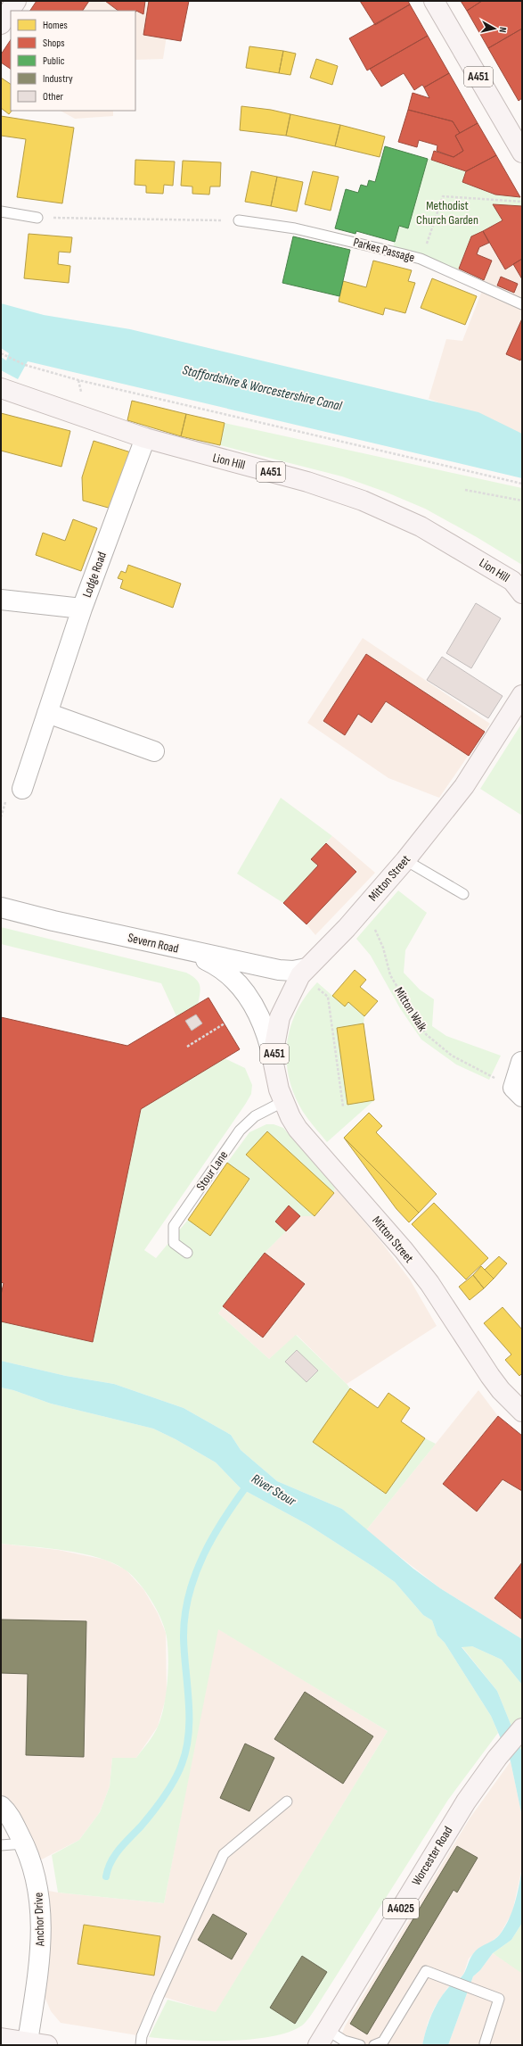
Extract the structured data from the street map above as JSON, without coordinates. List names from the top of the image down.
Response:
{
  "streets": {
    "main road": [
      "A451",
      "Lion Hill",
      "Mitton Street",
      "Worcester Road",
      "A4025"
    ],
    "street": ["Lodge Road", "Severn Road", "Anchor Drive"],
    "lane": ["Parkes Passage", "Stour Lane"],
    "path": ["Mitton Walk"]
  },
  "crossings": [
    ["Lion Hill", "Lodge Road"],
    ["Mitton Street", "Severn Road"],
    ["Mitton Street", "Mitton Walk"],
    ["Mitton Street", "Stour Lane"]
  ],
  "water": ["Staffordshire & Worcestershire Canal", "River Stour"],
  "parks": ["Methodist Church Garden"],
  "legend": [
    "Homes",
    "Shops",
    "Public",
    "Industry",
    "Other"
  ],
  "north": "right"
}
